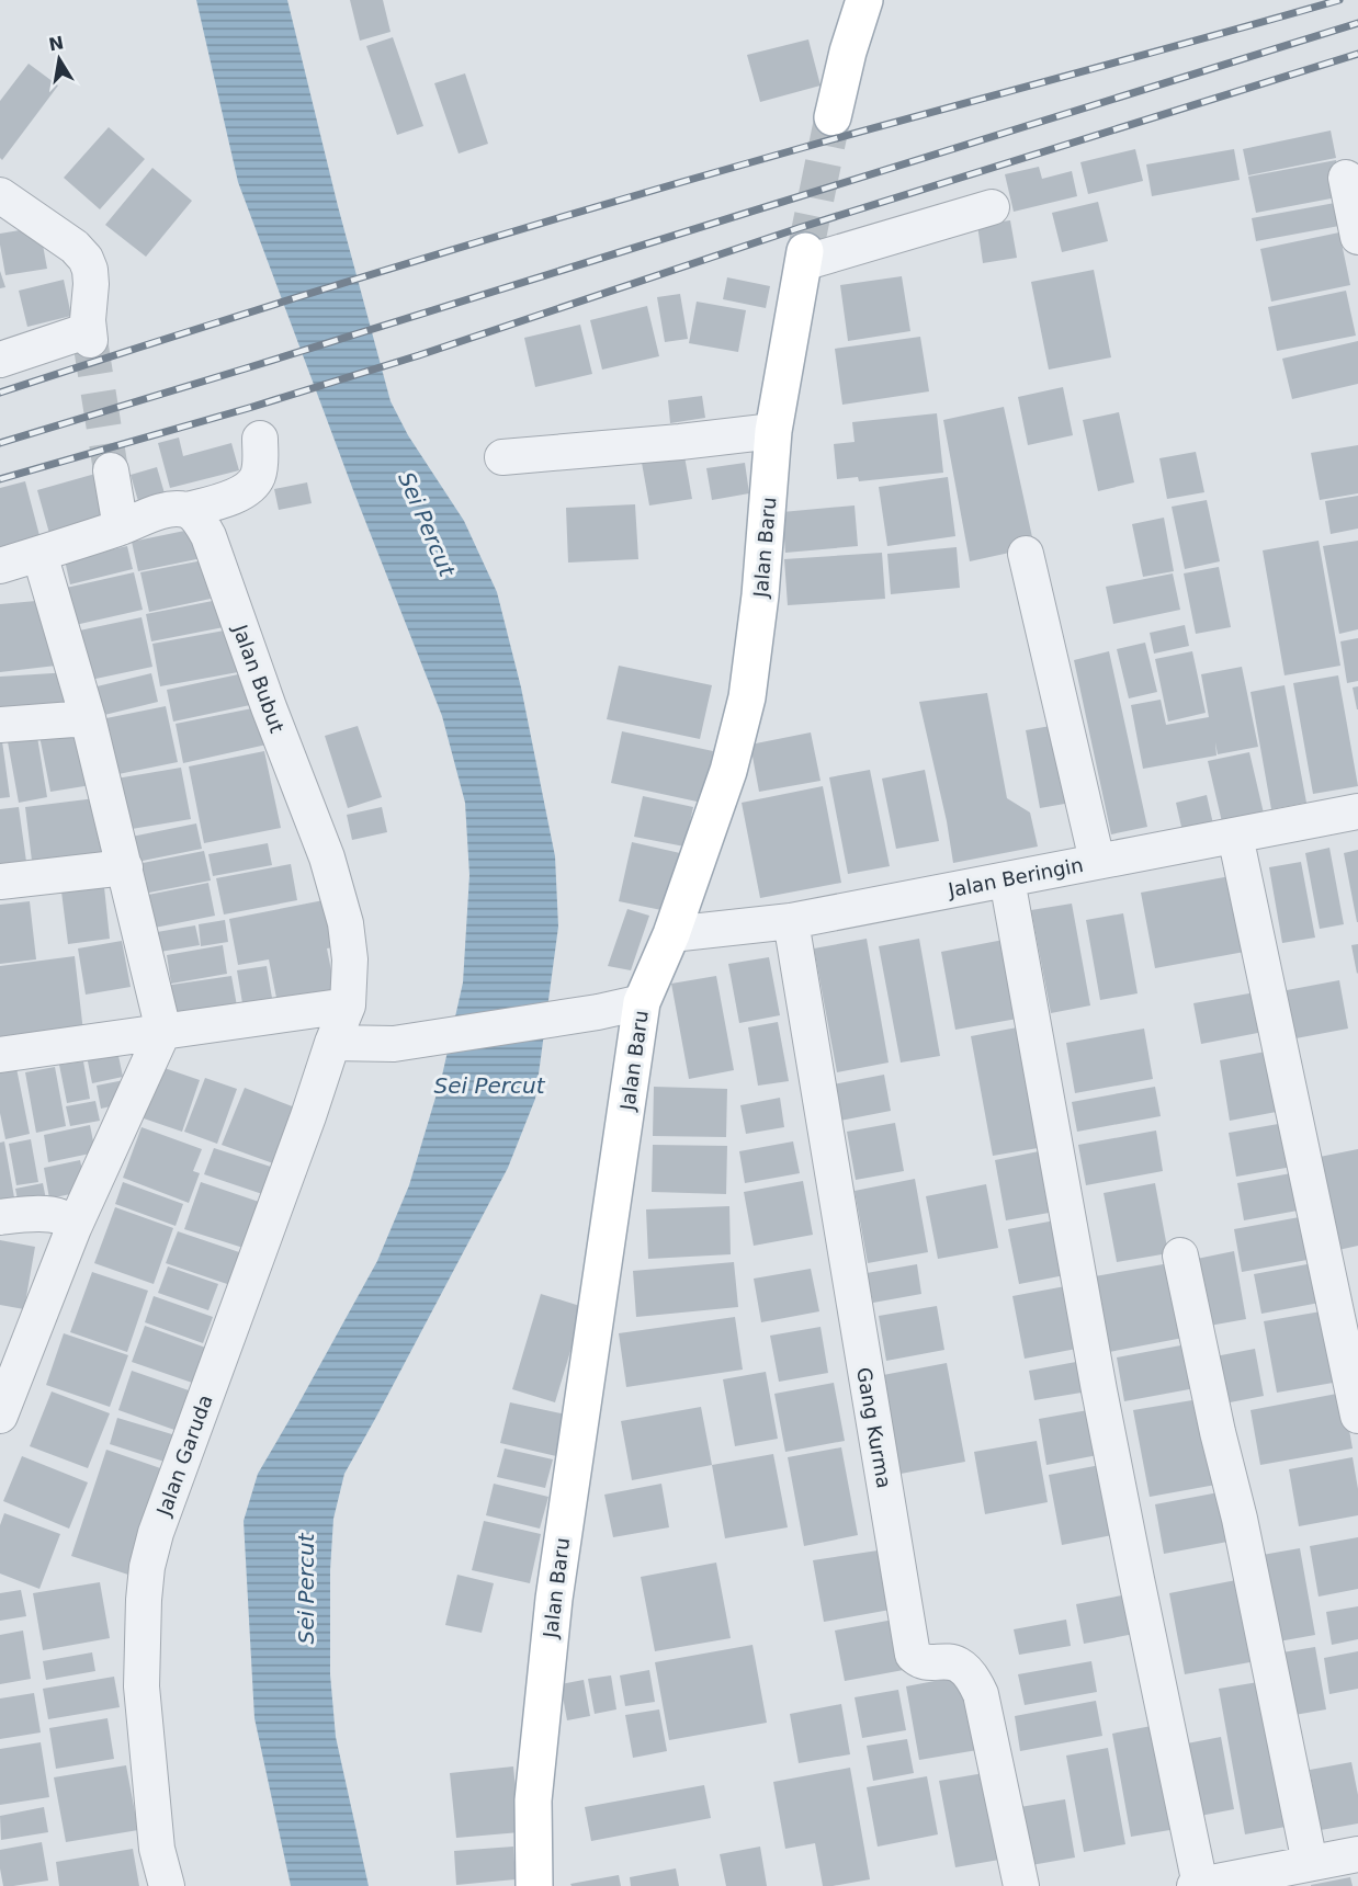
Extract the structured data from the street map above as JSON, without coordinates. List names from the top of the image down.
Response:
{
  "streets": {
    "main road": ["Jalan Baru"],
    "street": [
      "Jalan Bubut",
      "Jalan Beringin",
      "Gang Kurma",
      "Jalan Garuda"
    ]
  },
  "crossings": [
    ["Jalan Baru", "Jalan Beringin"],
    ["Jalan Bubut", "Jalan Garuda"],
    ["Jalan Beringin", "Gang Kurma"]
  ],
  "water": ["Sei Percut"],
  "north": "top"
}
